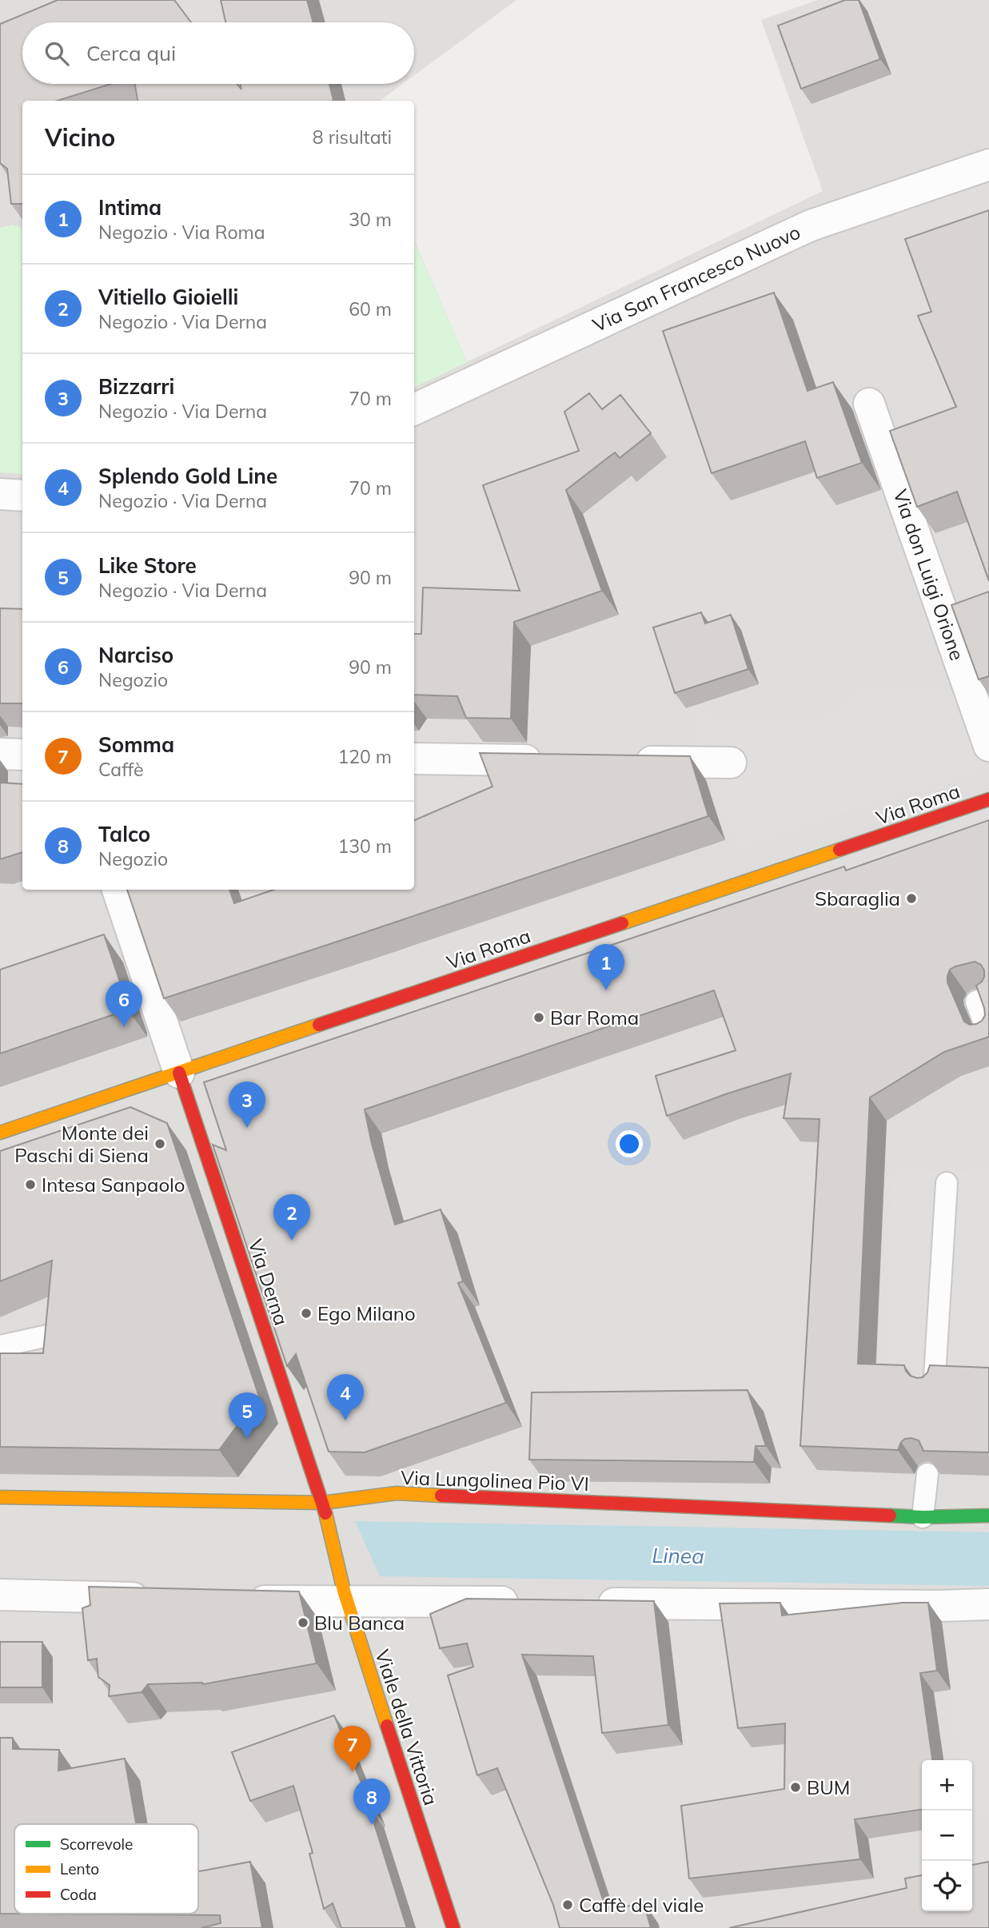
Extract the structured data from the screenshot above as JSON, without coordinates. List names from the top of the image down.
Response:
{
  "streets": {
    "street": [
      "Via San Francesco Nuovo",
      "Via don Luigi Orione",
      "Via Roma",
      "Via Derna",
      "Via Lungolinea Pio VI",
      "Viale della Vittoria"
    ]
  },
  "crossings": [
    ["Via Roma", "Via Derna"],
    ["Via Derna", "Via Lungolinea Pio VI"],
    ["Via Derna", "Viale della Vittoria"],
    ["Via Lungolinea Pio VI", "Viale della Vittoria"]
  ],
  "water": ["Linea"],
  "places": [
    "Sbaraglia",
    "Bar Roma",
    "Monte dei Paschi di Siena",
    "Intesa Sanpaolo",
    "Ego Milano",
    "Blu Banca",
    "BUM",
    "Caffè del viale"
  ],
  "legend": ["Scorrevole", "Lento", "Coda"],
  "page": {
    "search": "Cerca qui",
    "heading": ["Vicino", "8 risultati"],
    "list": [
      {
        "mark": "1",
        "name": "Intima",
        "note": "Negozio · Via Roma",
        "value": "30 m"
      },
      {
        "mark": "2",
        "name": "Vitiello Gioielli",
        "note": "Negozio · Via Derna",
        "value": "60 m"
      },
      {
        "mark": "3",
        "name": "Bizzarri",
        "note": "Negozio · Via Derna",
        "value": "70 m"
      },
      {
        "mark": "4",
        "name": "Splendo Gold Line",
        "note": "Negozio · Via Derna",
        "value": "70 m"
      },
      {
        "mark": "5",
        "name": "Like Store",
        "note": "Negozio · Via Derna",
        "value": "90 m"
      },
      {
        "mark": "6",
        "name": "Narciso",
        "note": "Negozio",
        "value": "90 m"
      },
      {
        "mark": "7",
        "name": "Somma",
        "note": "Caffè",
        "value": "120 m"
      },
      {
        "mark": "8",
        "name": "Talco",
        "note": "Negozio",
        "value": "130 m"
      }
    ],
    "pins": [
      "1",
      "6",
      "3",
      "2",
      "4",
      "5",
      "7",
      "8"
    ],
    "map_buttons": ["+", "−"]
  }
}
